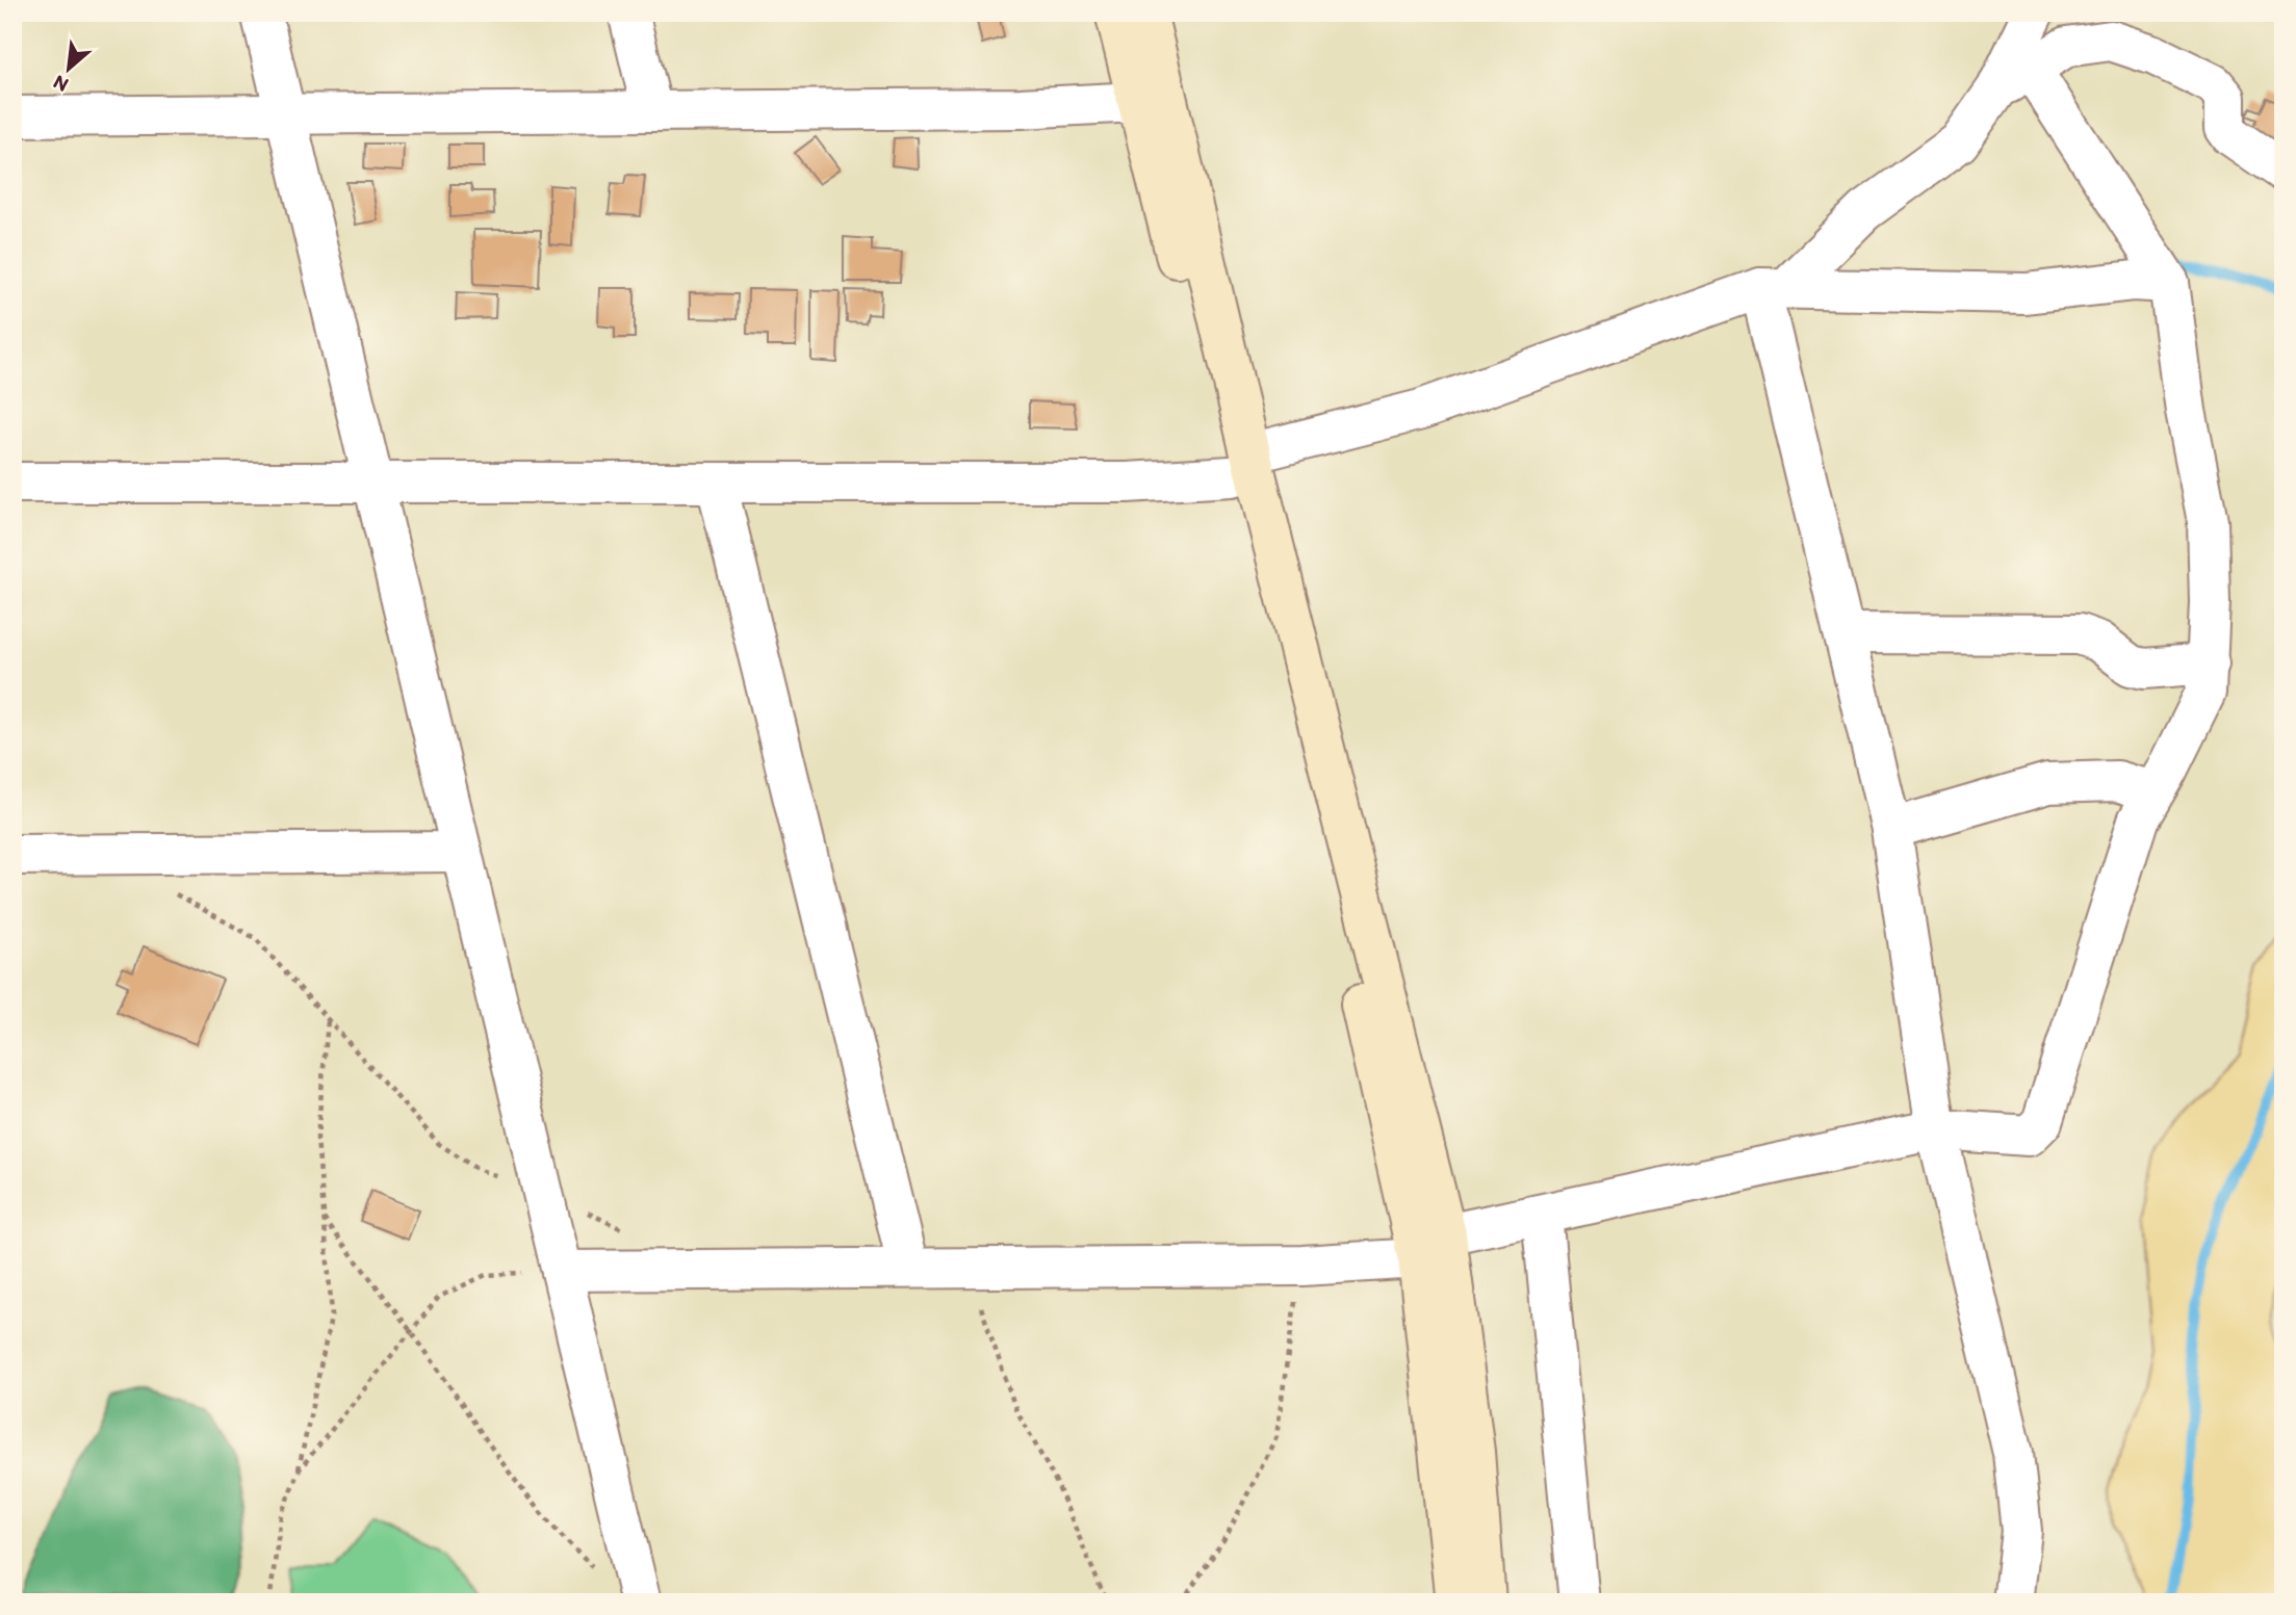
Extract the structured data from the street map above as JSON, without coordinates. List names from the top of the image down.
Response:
{
  "north": "bottom left"
}
